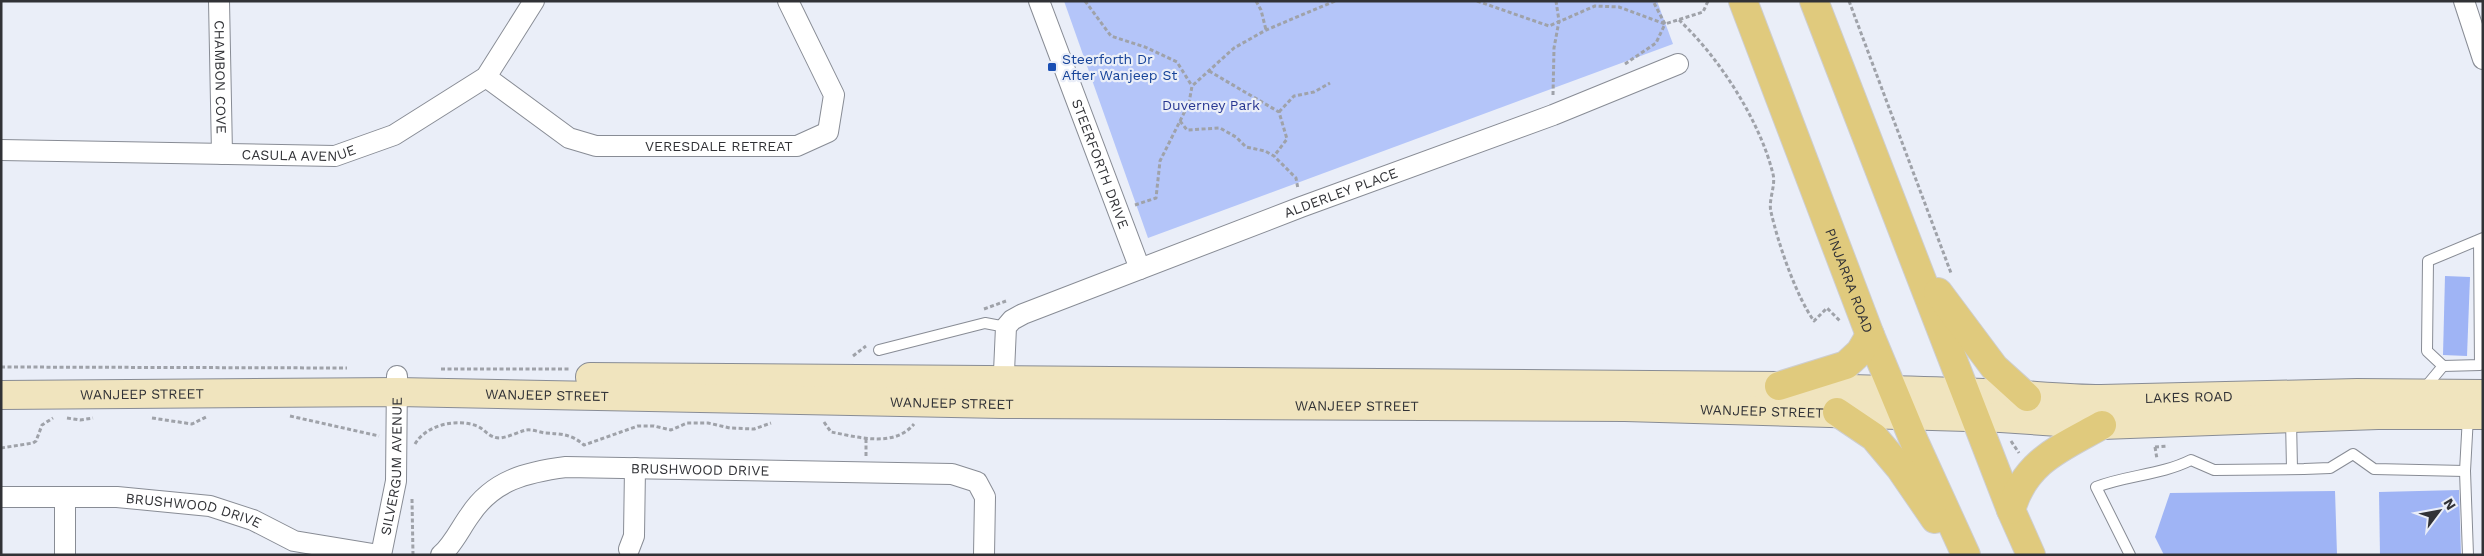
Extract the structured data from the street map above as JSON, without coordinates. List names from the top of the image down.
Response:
{
  "streets": {
    "main road": ["PINJARRA ROAD", "WANJEEP STREET", "LAKES ROAD"],
    "street": [
      "CHAMBON COVE",
      "VERESDALE RETREAT",
      "CASULA AVENUE",
      "STEERFORTH DRIVE",
      "ALDERLEY PLACE",
      "SILVERGUM AVENUE",
      "BRUSHWOOD DRIVE"
    ]
  },
  "crossings": [
    ["CHAMBON COVE", "CASULA AVENUE"],
    ["VERESDALE RETREAT", "CASULA AVENUE"],
    ["STEERFORTH DRIVE", "ALDERLEY PLACE"],
    ["PINJARRA ROAD", "WANJEEP STREET"],
    ["PINJARRA ROAD", "LAKES ROAD"],
    ["WANJEEP STREET", "LAKES ROAD"],
    ["WANJEEP STREET", "SILVERGUM AVENUE"],
    ["SILVERGUM AVENUE", "BRUSHWOOD DRIVE"]
  ],
  "parks": ["Duverney Park"],
  "places": {
    "transit": ["Steerforth Dr After Wanjeep St"]
  },
  "north": "top right"
}
